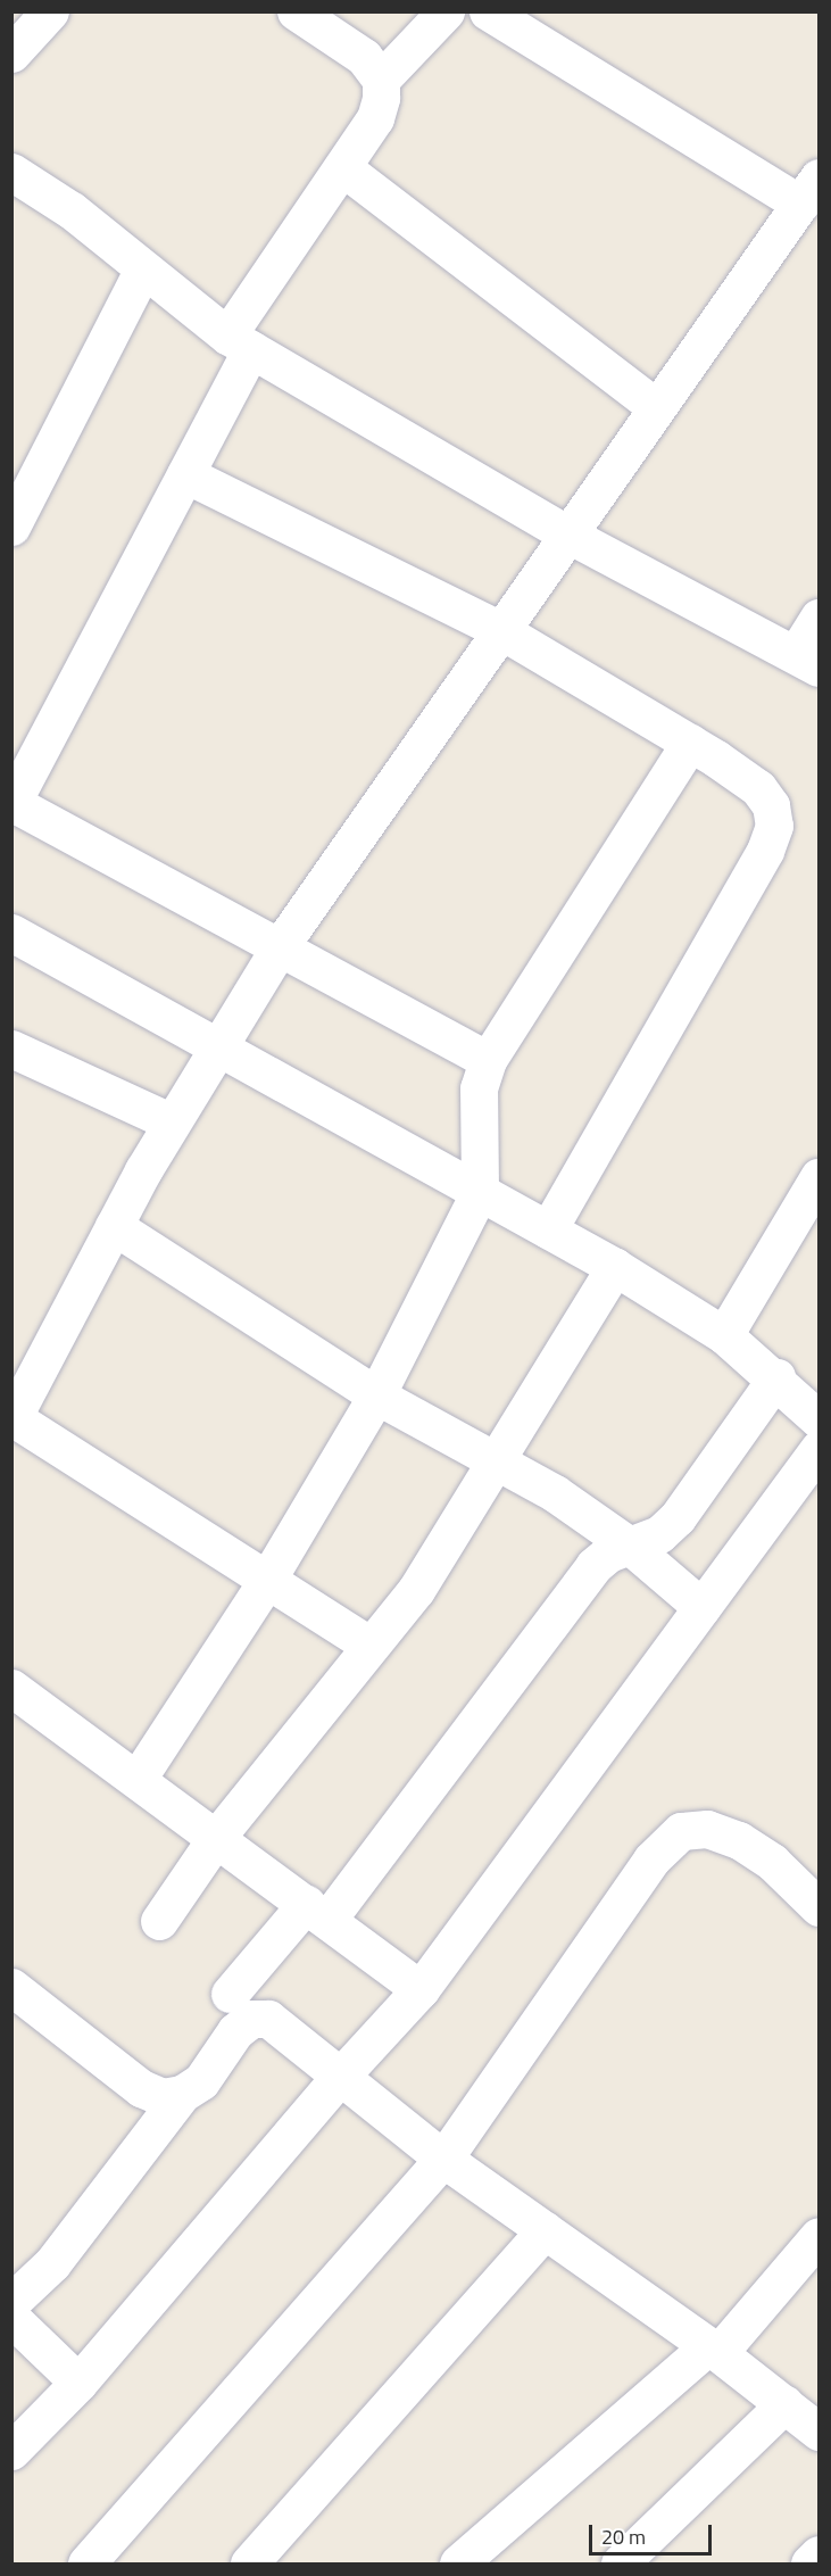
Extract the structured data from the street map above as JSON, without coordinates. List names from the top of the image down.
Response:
{
  "scale_bar": "20 m"
}
